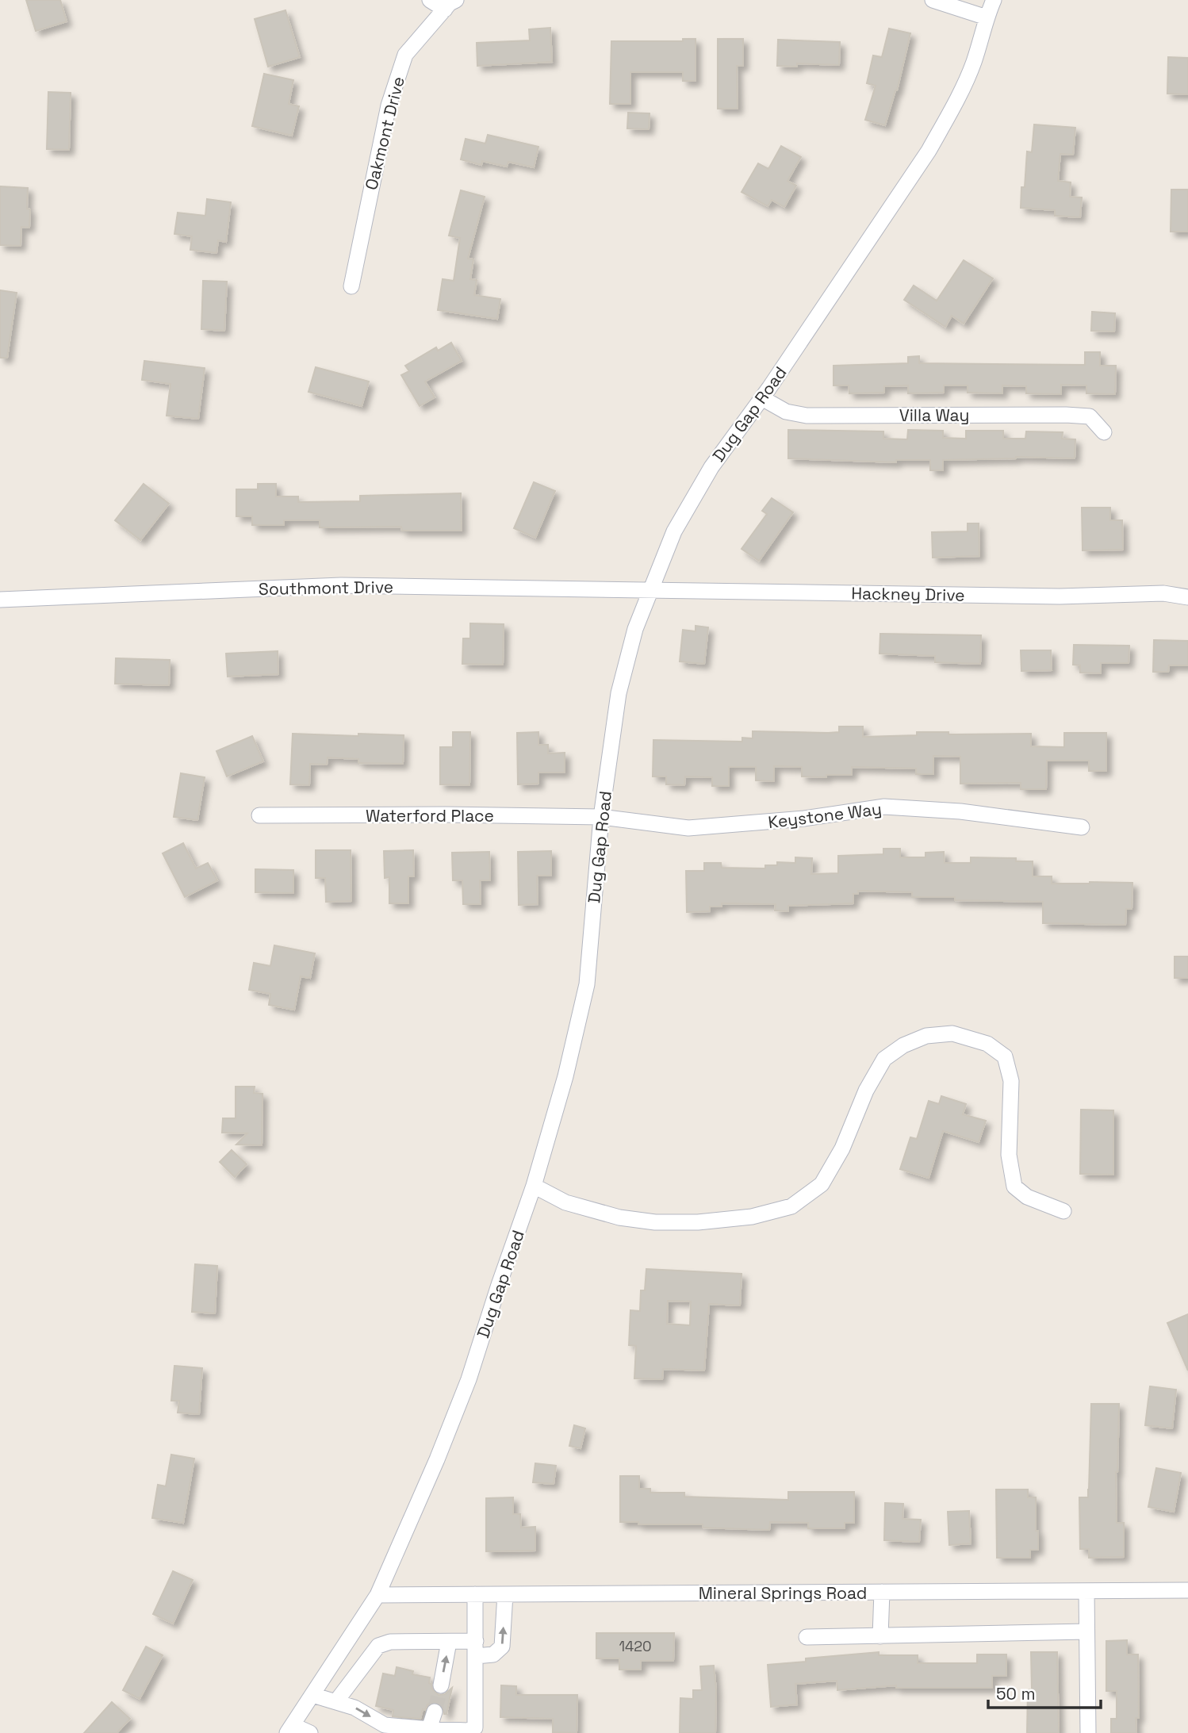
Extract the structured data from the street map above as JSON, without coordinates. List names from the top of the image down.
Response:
{
  "streets": {
    "street": [
      "Oakmont Drive",
      "Dug Gap Road",
      "Villa Way",
      "Southmont Drive",
      "Hackney Drive",
      "Waterford Place",
      "Keystone Way",
      "Mineral Springs Road"
    ]
  },
  "crossings": [
    ["Dug Gap Road", "Villa Way"],
    ["Dug Gap Road", "Southmont Drive"],
    ["Dug Gap Road", "Hackney Drive"],
    ["Dug Gap Road", "Waterford Place"],
    ["Dug Gap Road", "Keystone Way"],
    ["Dug Gap Road", "Mineral Springs Road"],
    ["Southmont Drive", "Hackney Drive"],
    ["Waterford Place", "Keystone Way"]
  ],
  "house_numbers": ["1420"],
  "scale_bar": "50 m"
}
